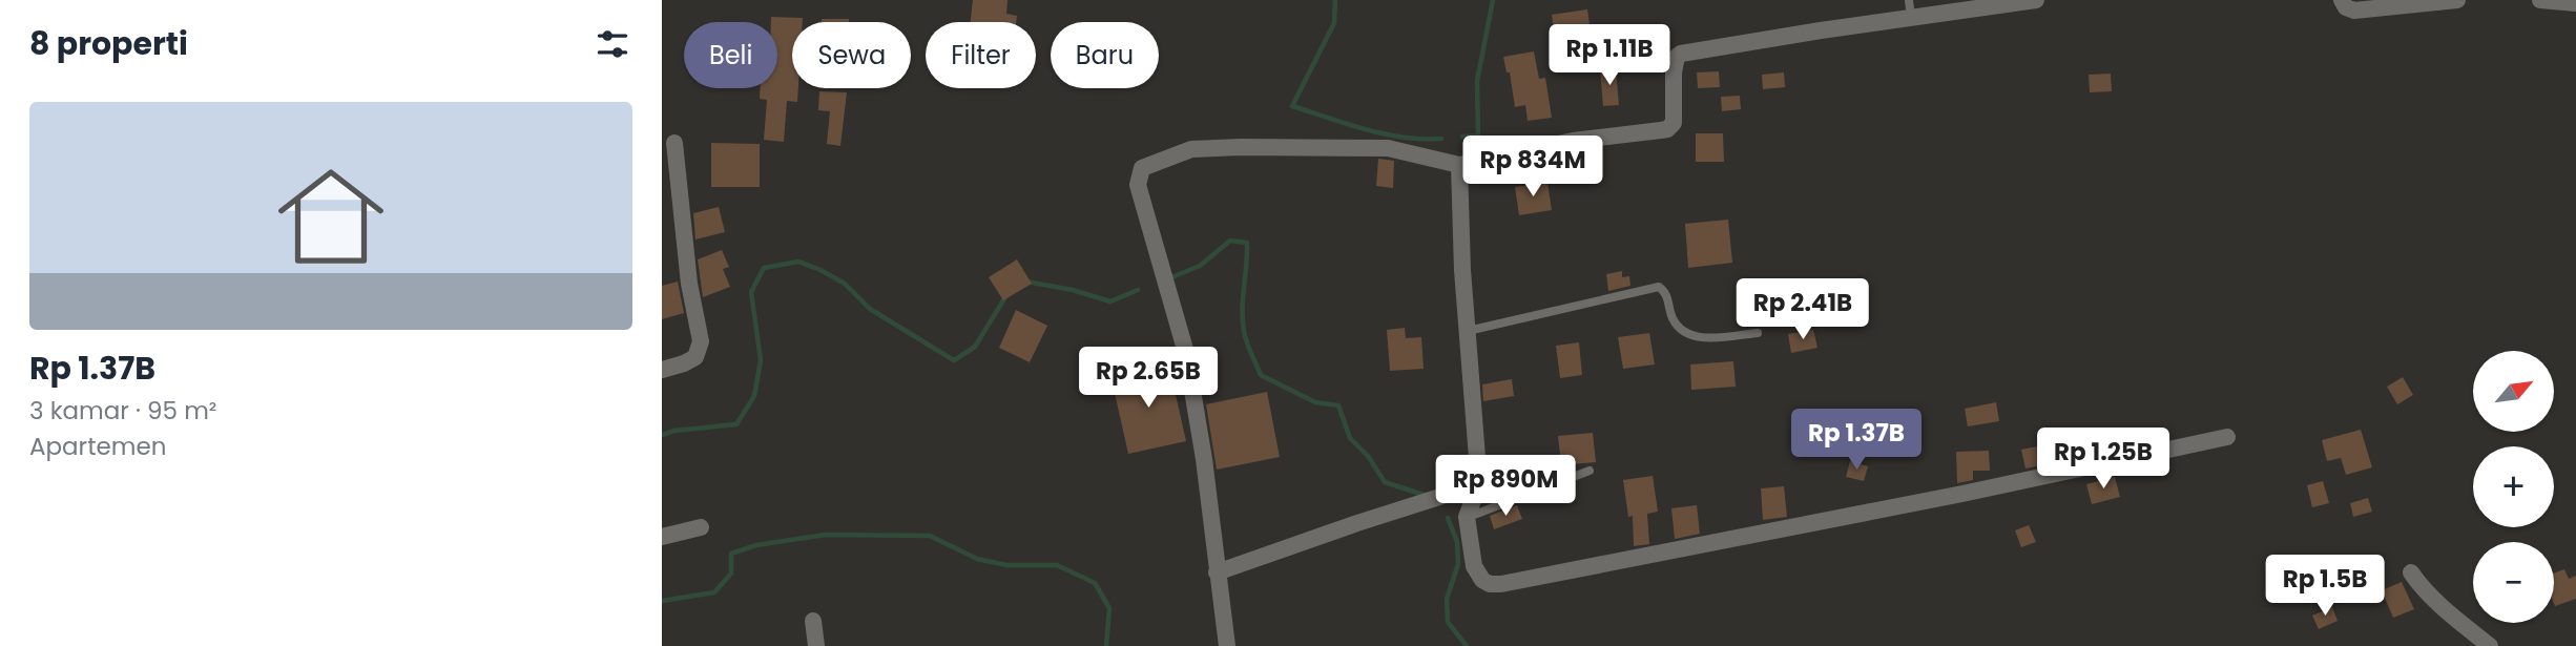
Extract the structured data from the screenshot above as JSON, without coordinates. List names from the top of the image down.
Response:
{
  "north": "top right",
  "page": {
    "heading": "8 properti",
    "chip": [
      "Beli",
      "Sewa",
      "Filter",
      "Baru"
    ],
    "price": [
      "Rp 1.11B",
      "Rp 834M",
      "Rp 2.41B",
      "Rp 2.65B",
      "Rp 1.37B",
      "Rp 1.25B",
      "Rp 890M",
      "Rp 1.5B"
    ],
    "list": [
      {
        "name": "Rp 1.37B",
        "note": "3 kamar · 95 m² · Apartemen"
      }
    ],
    "map_buttons": ["+", "−"]
  }
}
